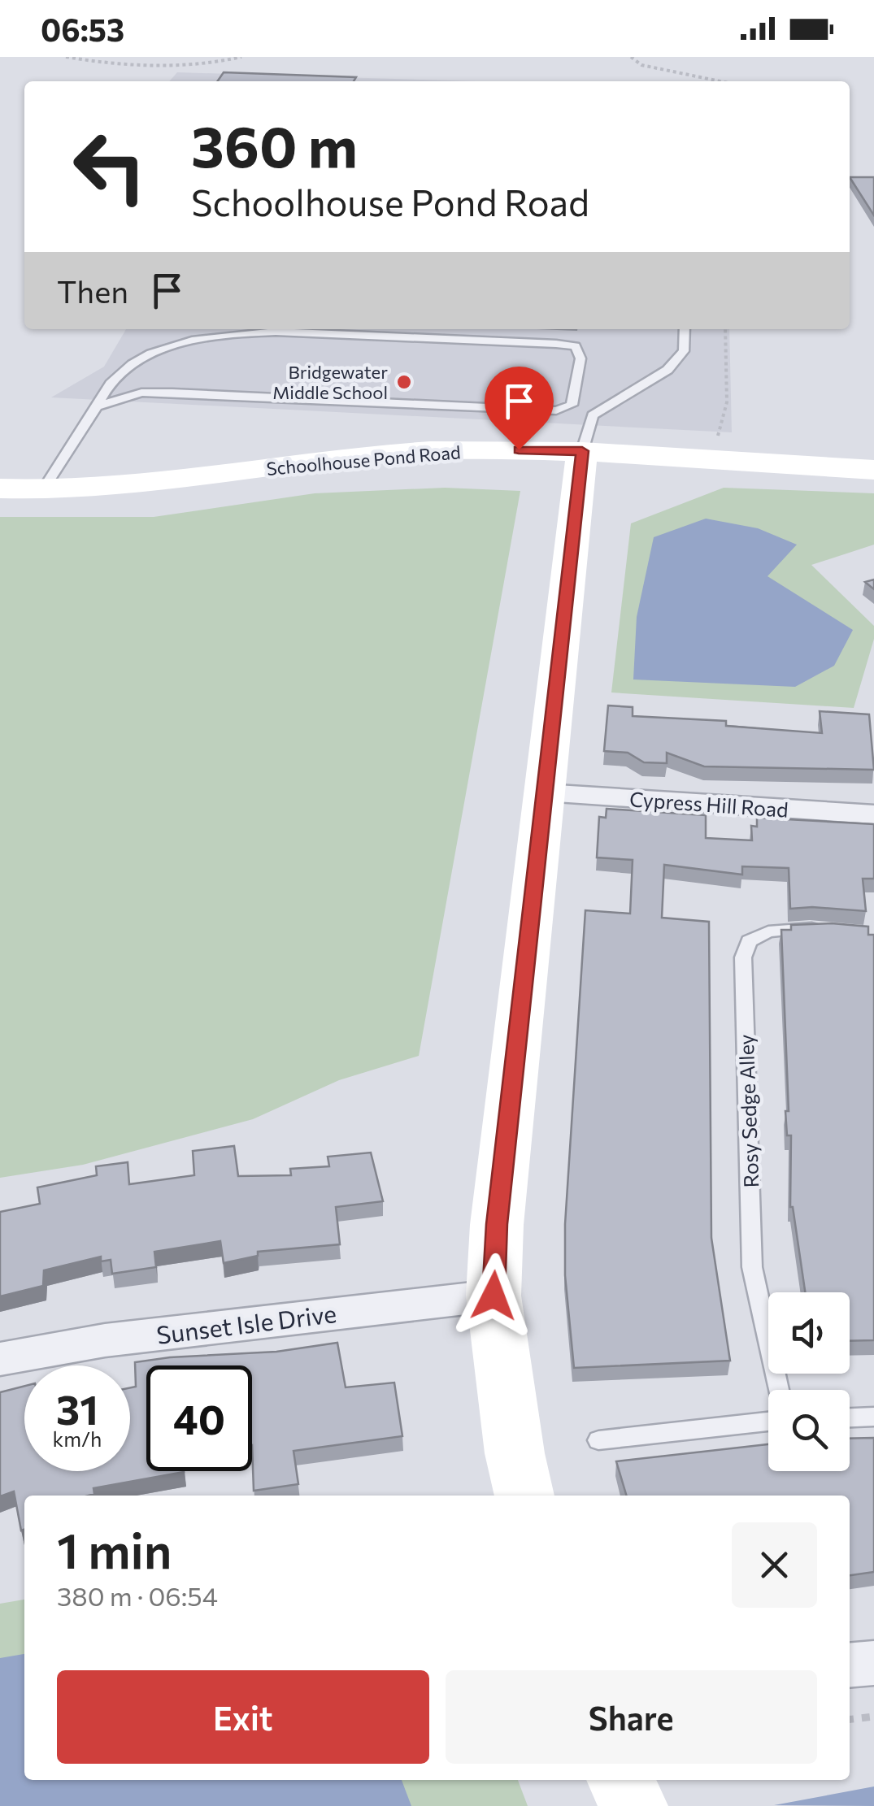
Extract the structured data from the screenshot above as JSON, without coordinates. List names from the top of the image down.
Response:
{
  "streets": {
    "street": ["Schoolhouse Pond Road", "Cypress Hill Road", "Sunset Isle Drive"],
    "lane": ["Rosy Sedge Alley"]
  },
  "places": ["Bridgewater Middle School"],
  "page": {
    "status": "06:53",
    "turn": ["360 m", "Schoolhouse Pond Road"],
    "then": "Then",
    "speed": "31 km/h",
    "limit": "40",
    "heading": ["1 min", "380 m · 06:54"],
    "buttons": ["Exit", "Share"]
  }
}
